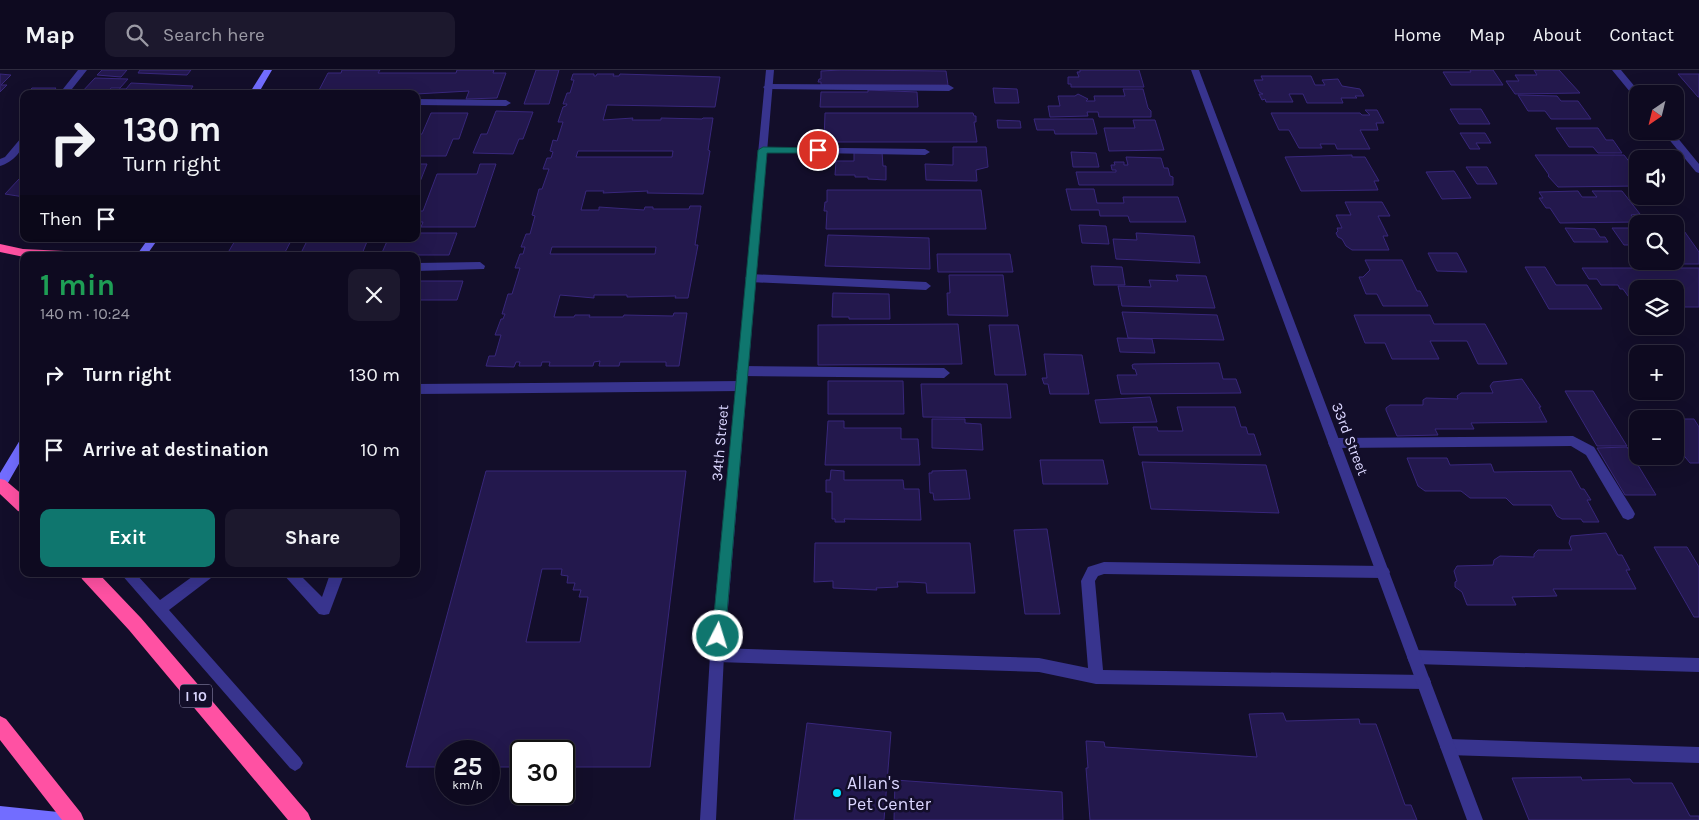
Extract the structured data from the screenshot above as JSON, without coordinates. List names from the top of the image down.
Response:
{
  "streets": {
    "highway": ["I 10"],
    "street": ["33rd Street", "34th Street"]
  },
  "places": ["Allan's Pet Center"],
  "north": "bottom left",
  "page": {
    "header": "Map",
    "search": "Search here",
    "nav": [
      "Home",
      "Map",
      "About",
      "Contact"
    ],
    "map_buttons": ["+", "−"],
    "turn": ["130 m", "Turn right"],
    "then": "Then",
    "heading": ["1 min", "140 m · 10:24"],
    "list": [
      {
        "name": "Turn right",
        "value": "130 m"
      },
      {
        "name": "Arrive at destination",
        "value": "10 m"
      }
    ],
    "buttons": ["Exit", "Share"],
    "speed": "25 km/h",
    "limit": "30"
  }
}
